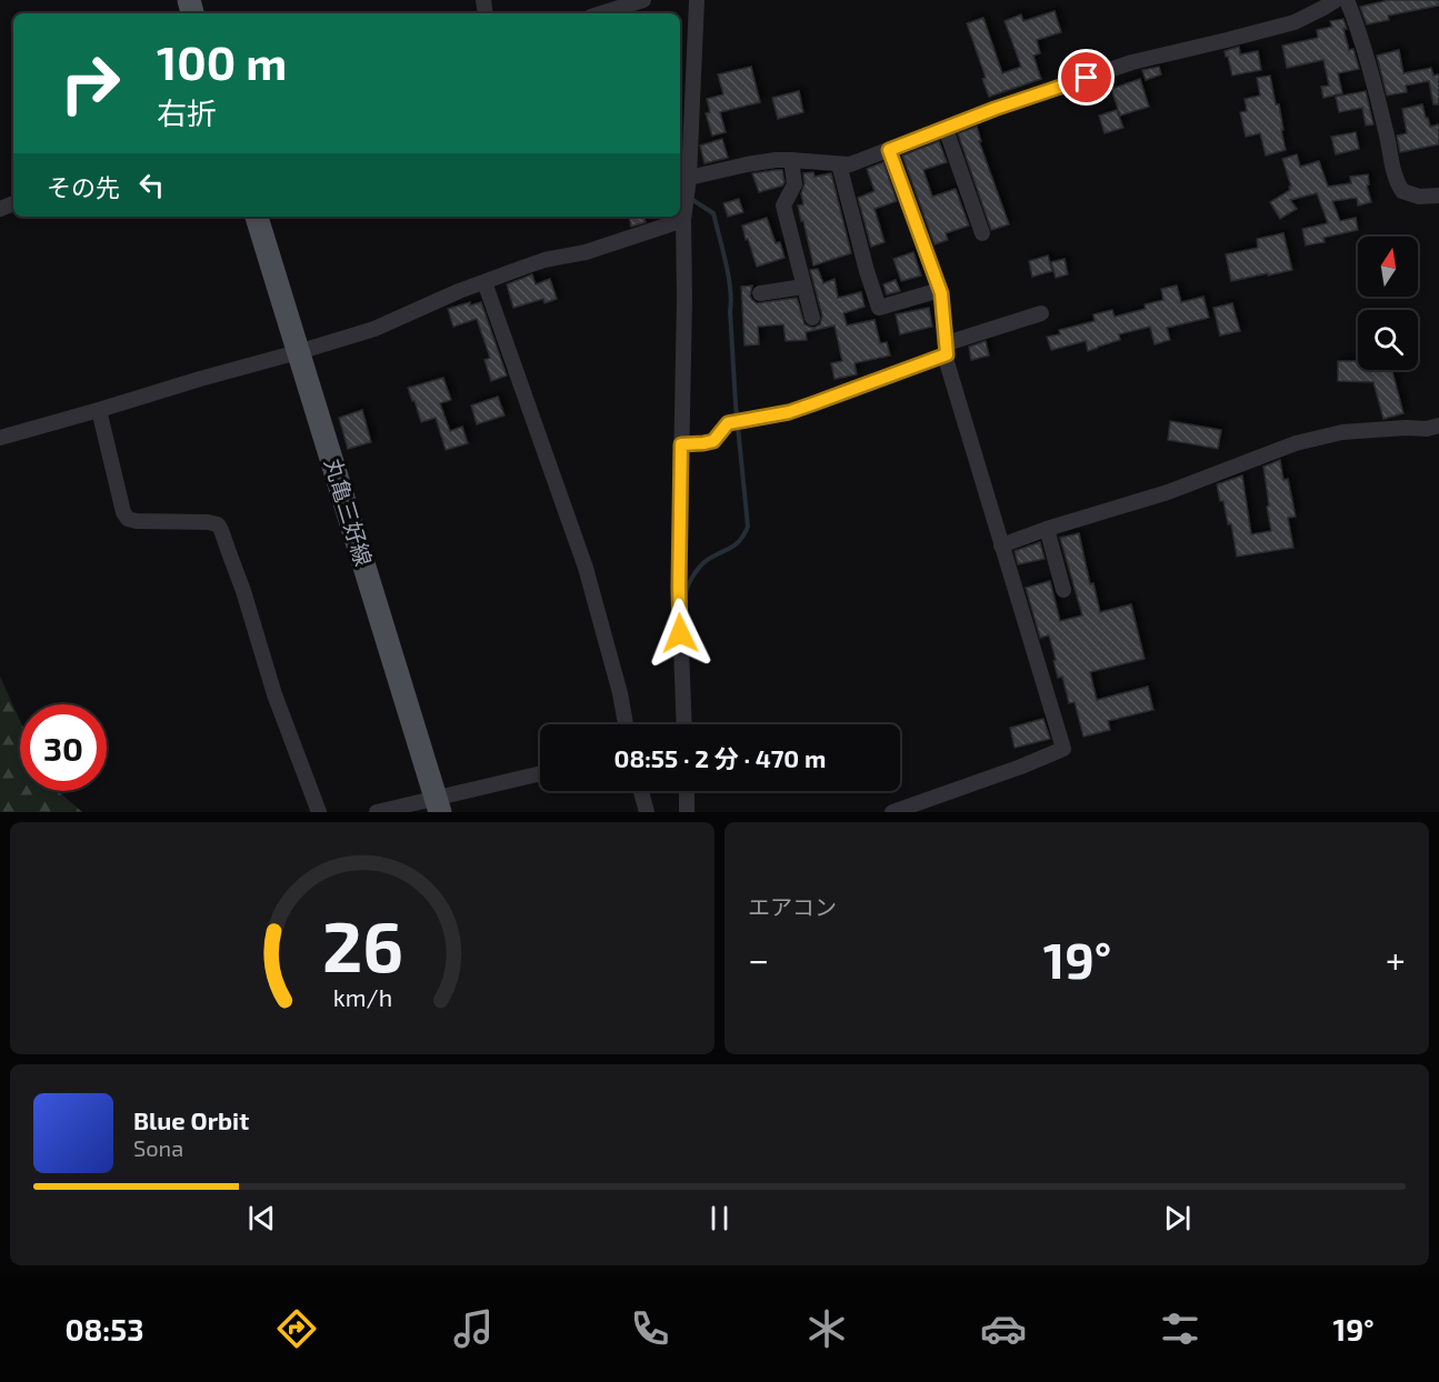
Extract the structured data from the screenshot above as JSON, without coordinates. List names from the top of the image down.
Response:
{
  "streets": {
    "main road": ["丸亀三好線"]
  },
  "north": "top",
  "page": {
    "turn": ["100 m", "右折"],
    "then": "その先",
    "limit": "30",
    "trip": "08:55 · 2 分 · 470 m",
    "tile": "エアコン",
    "heat": ["−", "19°", "+"],
    "song": ["Blue Orbit", "Sona"],
    "tabs": ["08:53", "19°"],
    "gauge": ["26", "km/h"]
  }
}
